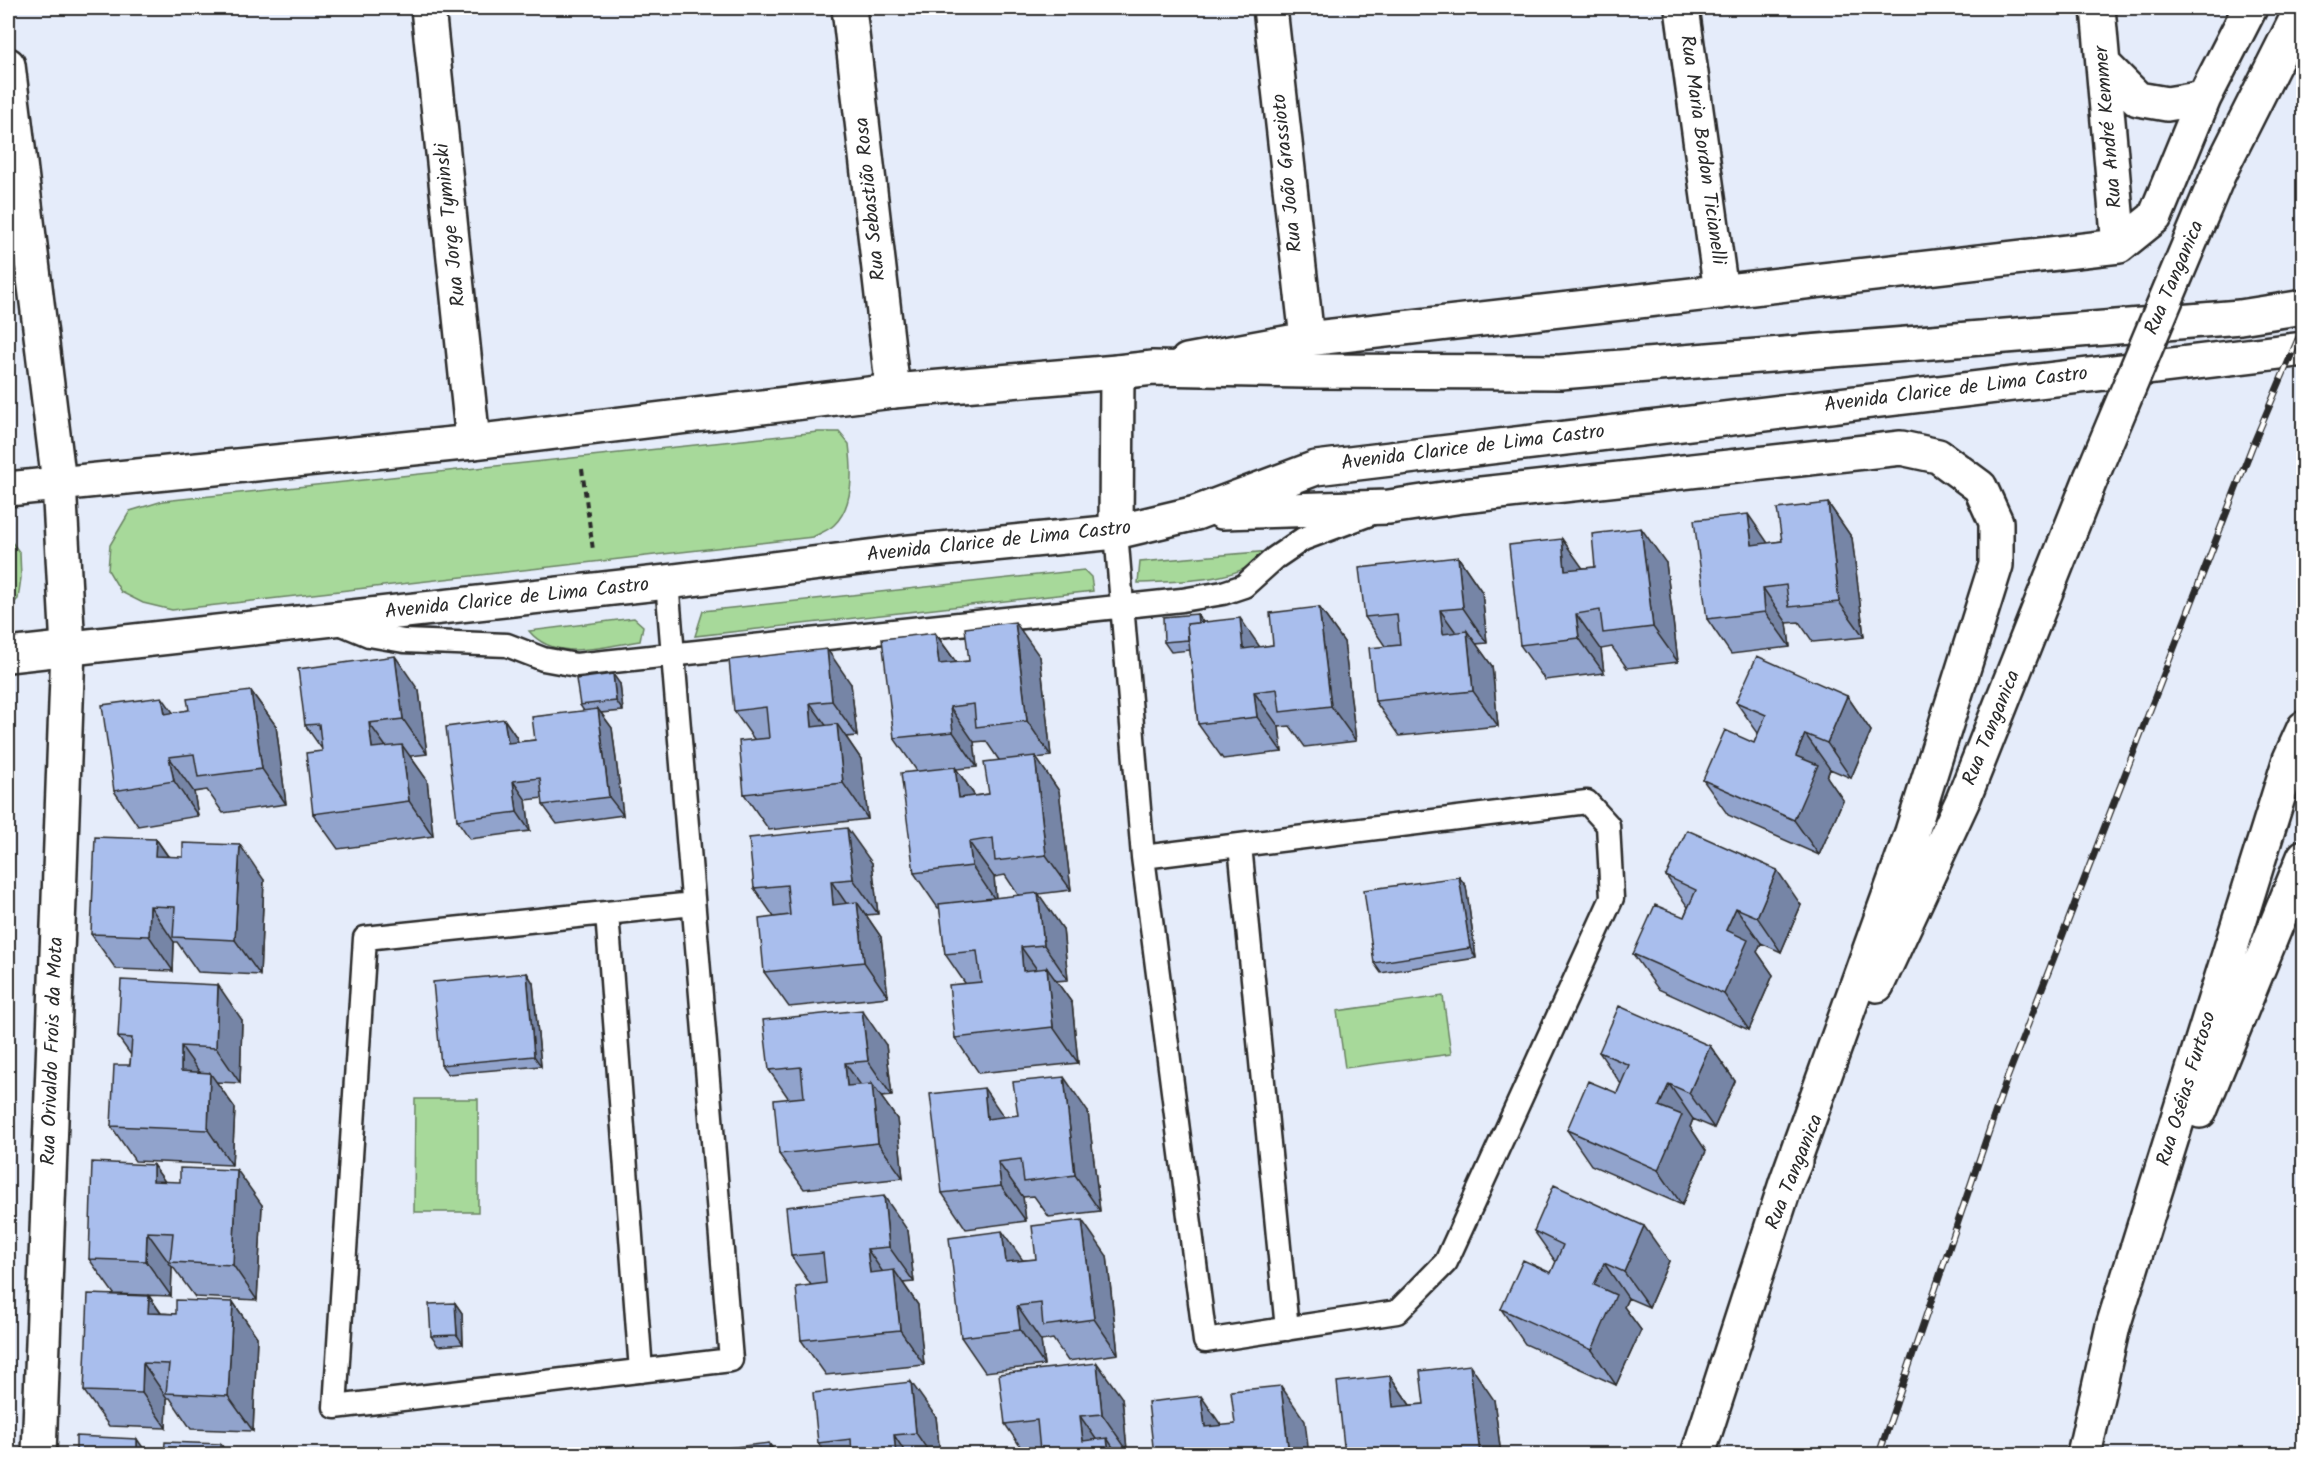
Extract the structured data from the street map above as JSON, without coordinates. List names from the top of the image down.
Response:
{
  "streets": {
    "street": [
      "Rua André Kemmer",
      "Rua Maria Bordon Ticianelli",
      "Rua João Grassioto",
      "Rua Sebastião Rosa",
      "Rua Jorge Tyminski",
      "Rua Tanganica",
      "Avenida Clarice de Lima Castro",
      "Rua Orivaldo Frois da Mota",
      "Rua Oséias Furtoso"
    ]
  },
  "crossings": [
    ["Avenida Clarice de Lima Castro", "Rua Orivaldo Frois da Mota"]
  ]
}
